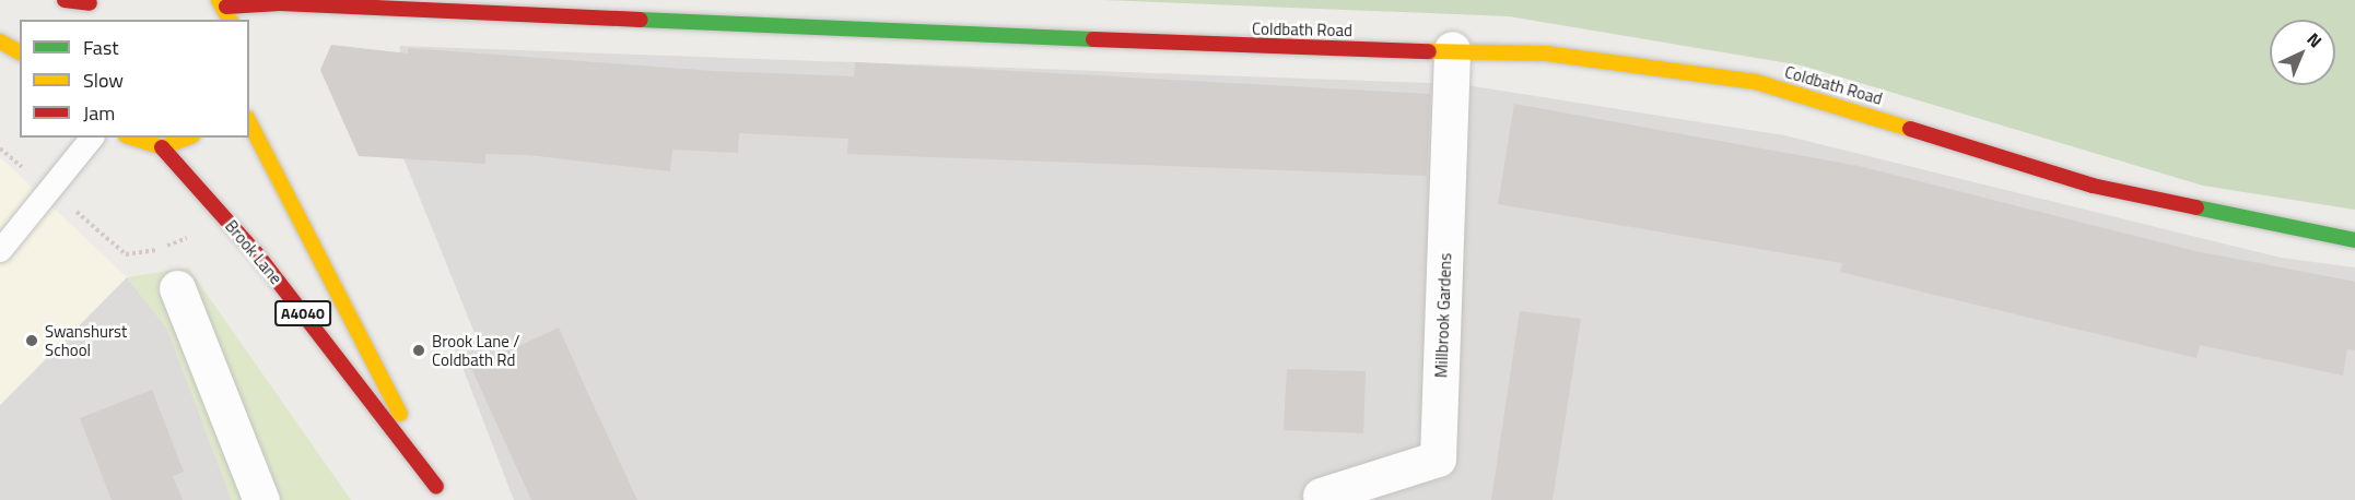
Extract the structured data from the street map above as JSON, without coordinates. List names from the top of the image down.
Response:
{
  "streets": {
    "main road": ["Coldbath Road", "Brook Lane", "A4040"],
    "street": ["Millbrook Gardens"]
  },
  "crossings": [
    ["Coldbath Road", "Millbrook Gardens"]
  ],
  "places": ["Swanshurst School", "Brook Lane / Coldbath Rd"],
  "legend": ["Fast", "Slow", "Jam"],
  "north": "top right"
}
